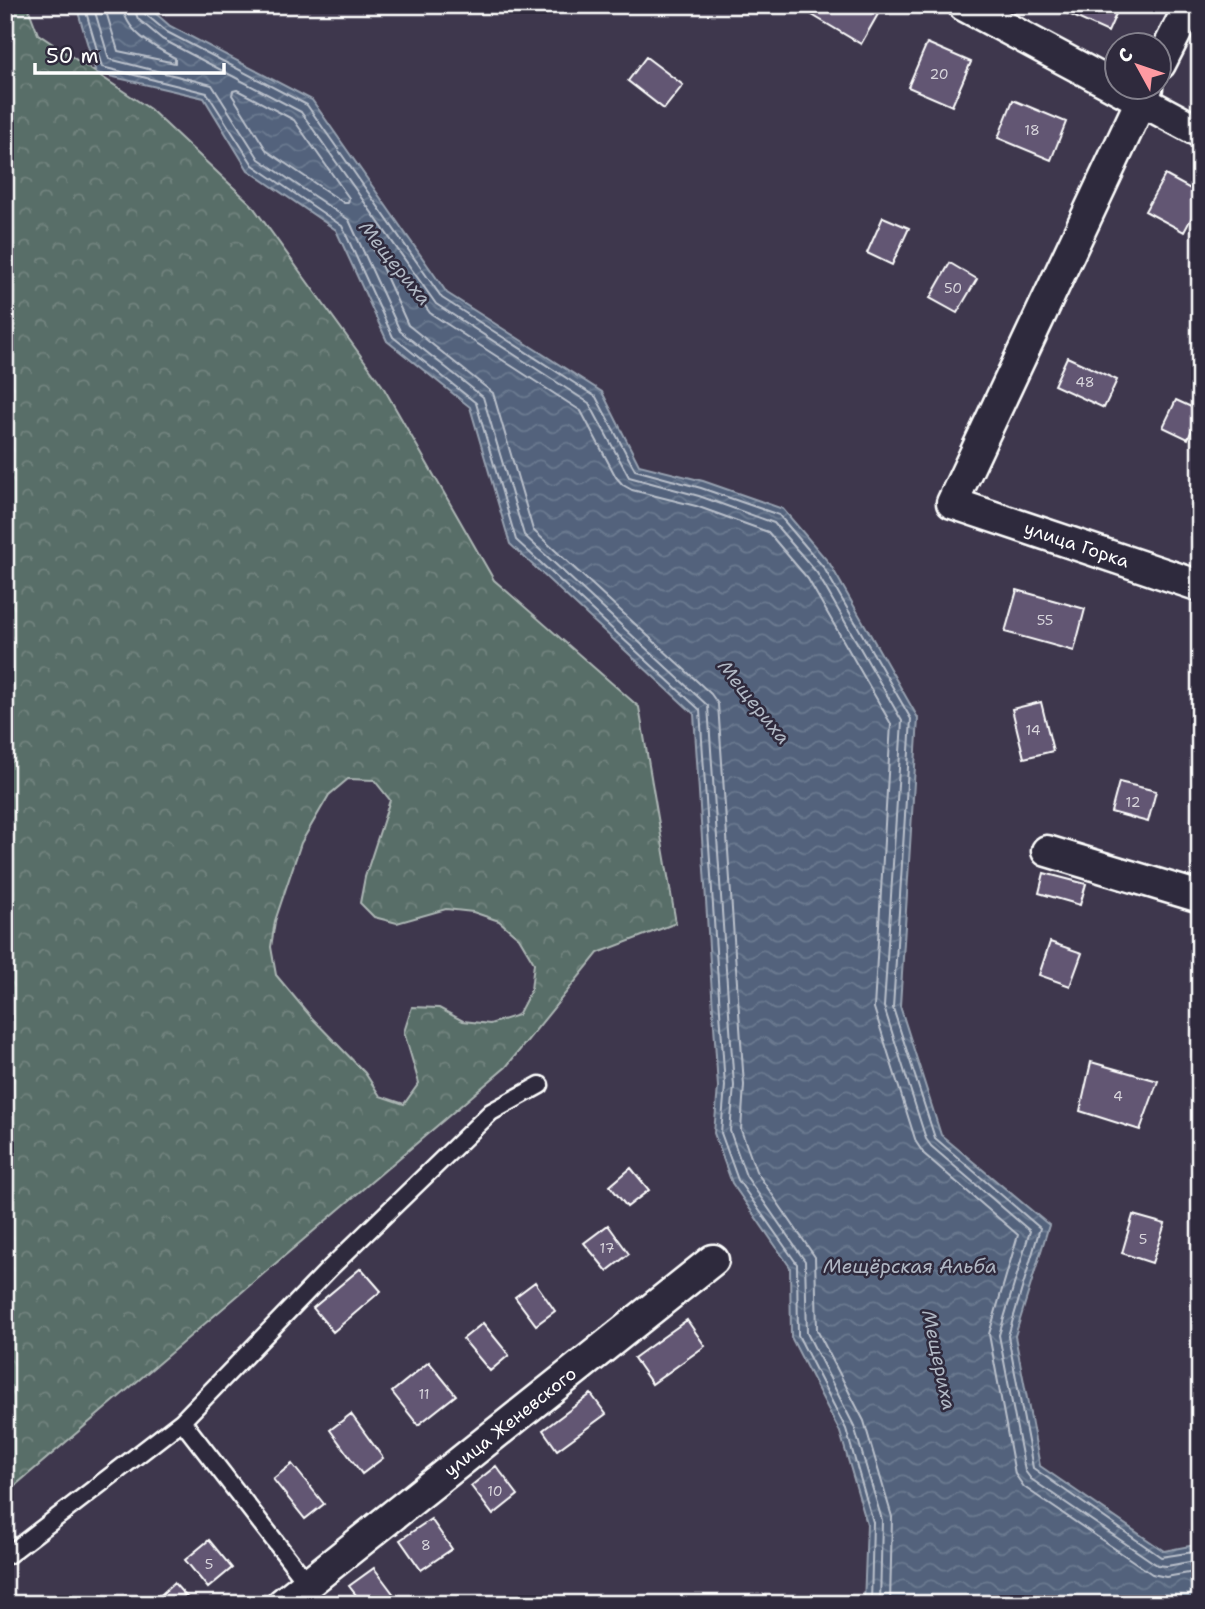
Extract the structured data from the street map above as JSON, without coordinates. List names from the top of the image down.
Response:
{
  "streets": {
    "street": ["улица Горка", "улица Женевского"]
  },
  "water": ["Мещериха", "Мещёрская Альба"],
  "house_numbers": [
    "20",
    "18",
    "50",
    "48",
    "55",
    "14",
    "12",
    "4",
    "5",
    "17",
    "11",
    "10",
    "8",
    "5"
  ],
  "scale_bar": "50 m",
  "north": "top left"
}
